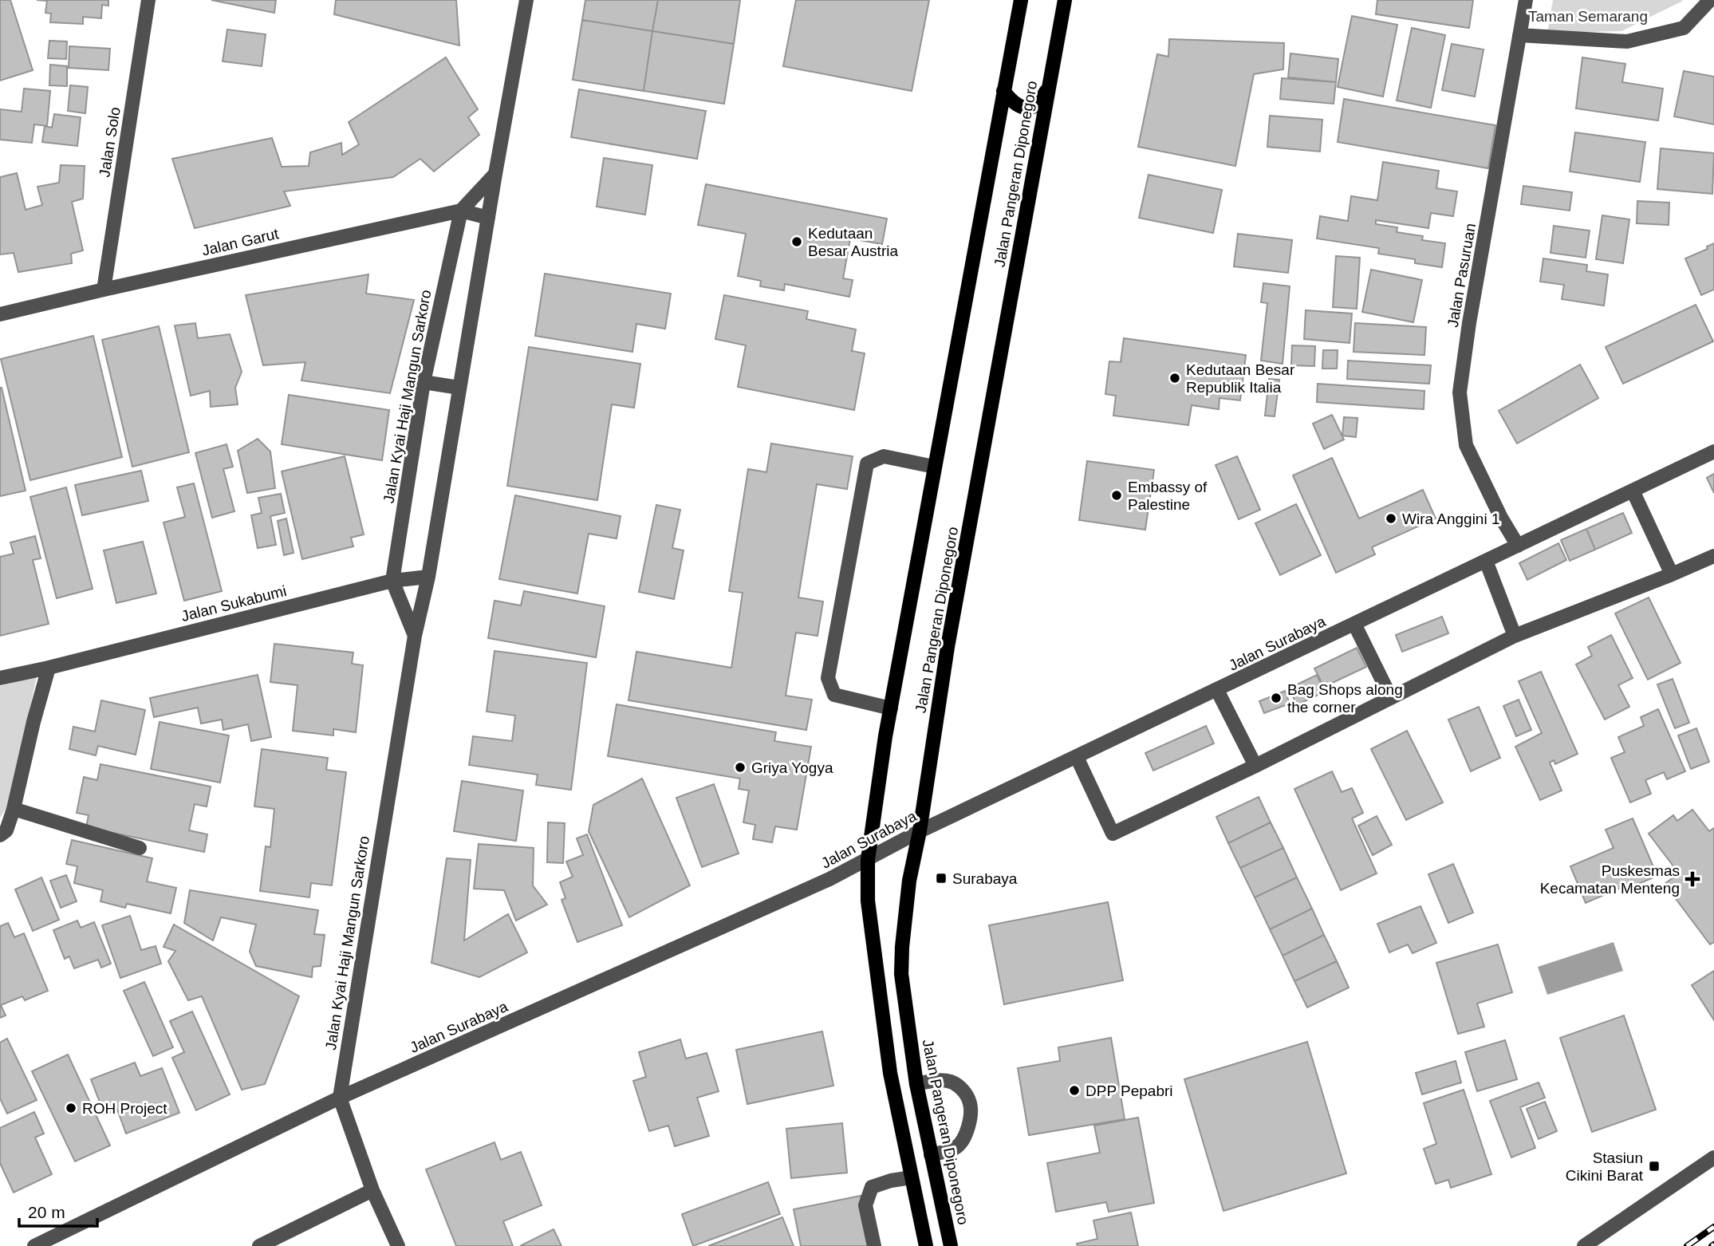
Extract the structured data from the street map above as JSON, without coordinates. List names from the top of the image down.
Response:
{
  "streets": {
    "main road": ["Jalan Pangeran Diponegoro"],
    "street": [
      "Jalan Solo",
      "Jalan Garut",
      "Jalan Pasuruan",
      "Jalan Kyai Haji Mangun Sarkoro",
      "Jalan Sukabumi",
      "Jalan Surabaya"
    ]
  },
  "crossings": [
    ["Jalan Solo", "Jalan Garut"],
    ["Jalan Pangeran Diponegoro", "Jalan Surabaya"],
    ["Jalan Garut", "Jalan Kyai Haji Mangun Sarkoro"],
    ["Jalan Pasuruan", "Jalan Surabaya"],
    ["Jalan Kyai Haji Mangun Sarkoro", "Jalan Sukabumi"],
    ["Jalan Kyai Haji Mangun Sarkoro", "Jalan Surabaya"]
  ],
  "parks": ["Taman Semarang"],
  "places": {
    "other": [
      "Kedutaan Besar Austria",
      "Kedutaan Besar Republik Italia",
      "Embassy of Palestine",
      "Wira Anggini 1",
      "Bag Shops along the corner",
      "Griya Yogya",
      "DPP Pepabri",
      "ROH Project"
    ],
    "transit": ["Surabaya", "Stasiun Cikini Barat"],
    "health": ["Puskesmas Kecamatan Menteng"]
  },
  "scale_bar": "20 m"
}
